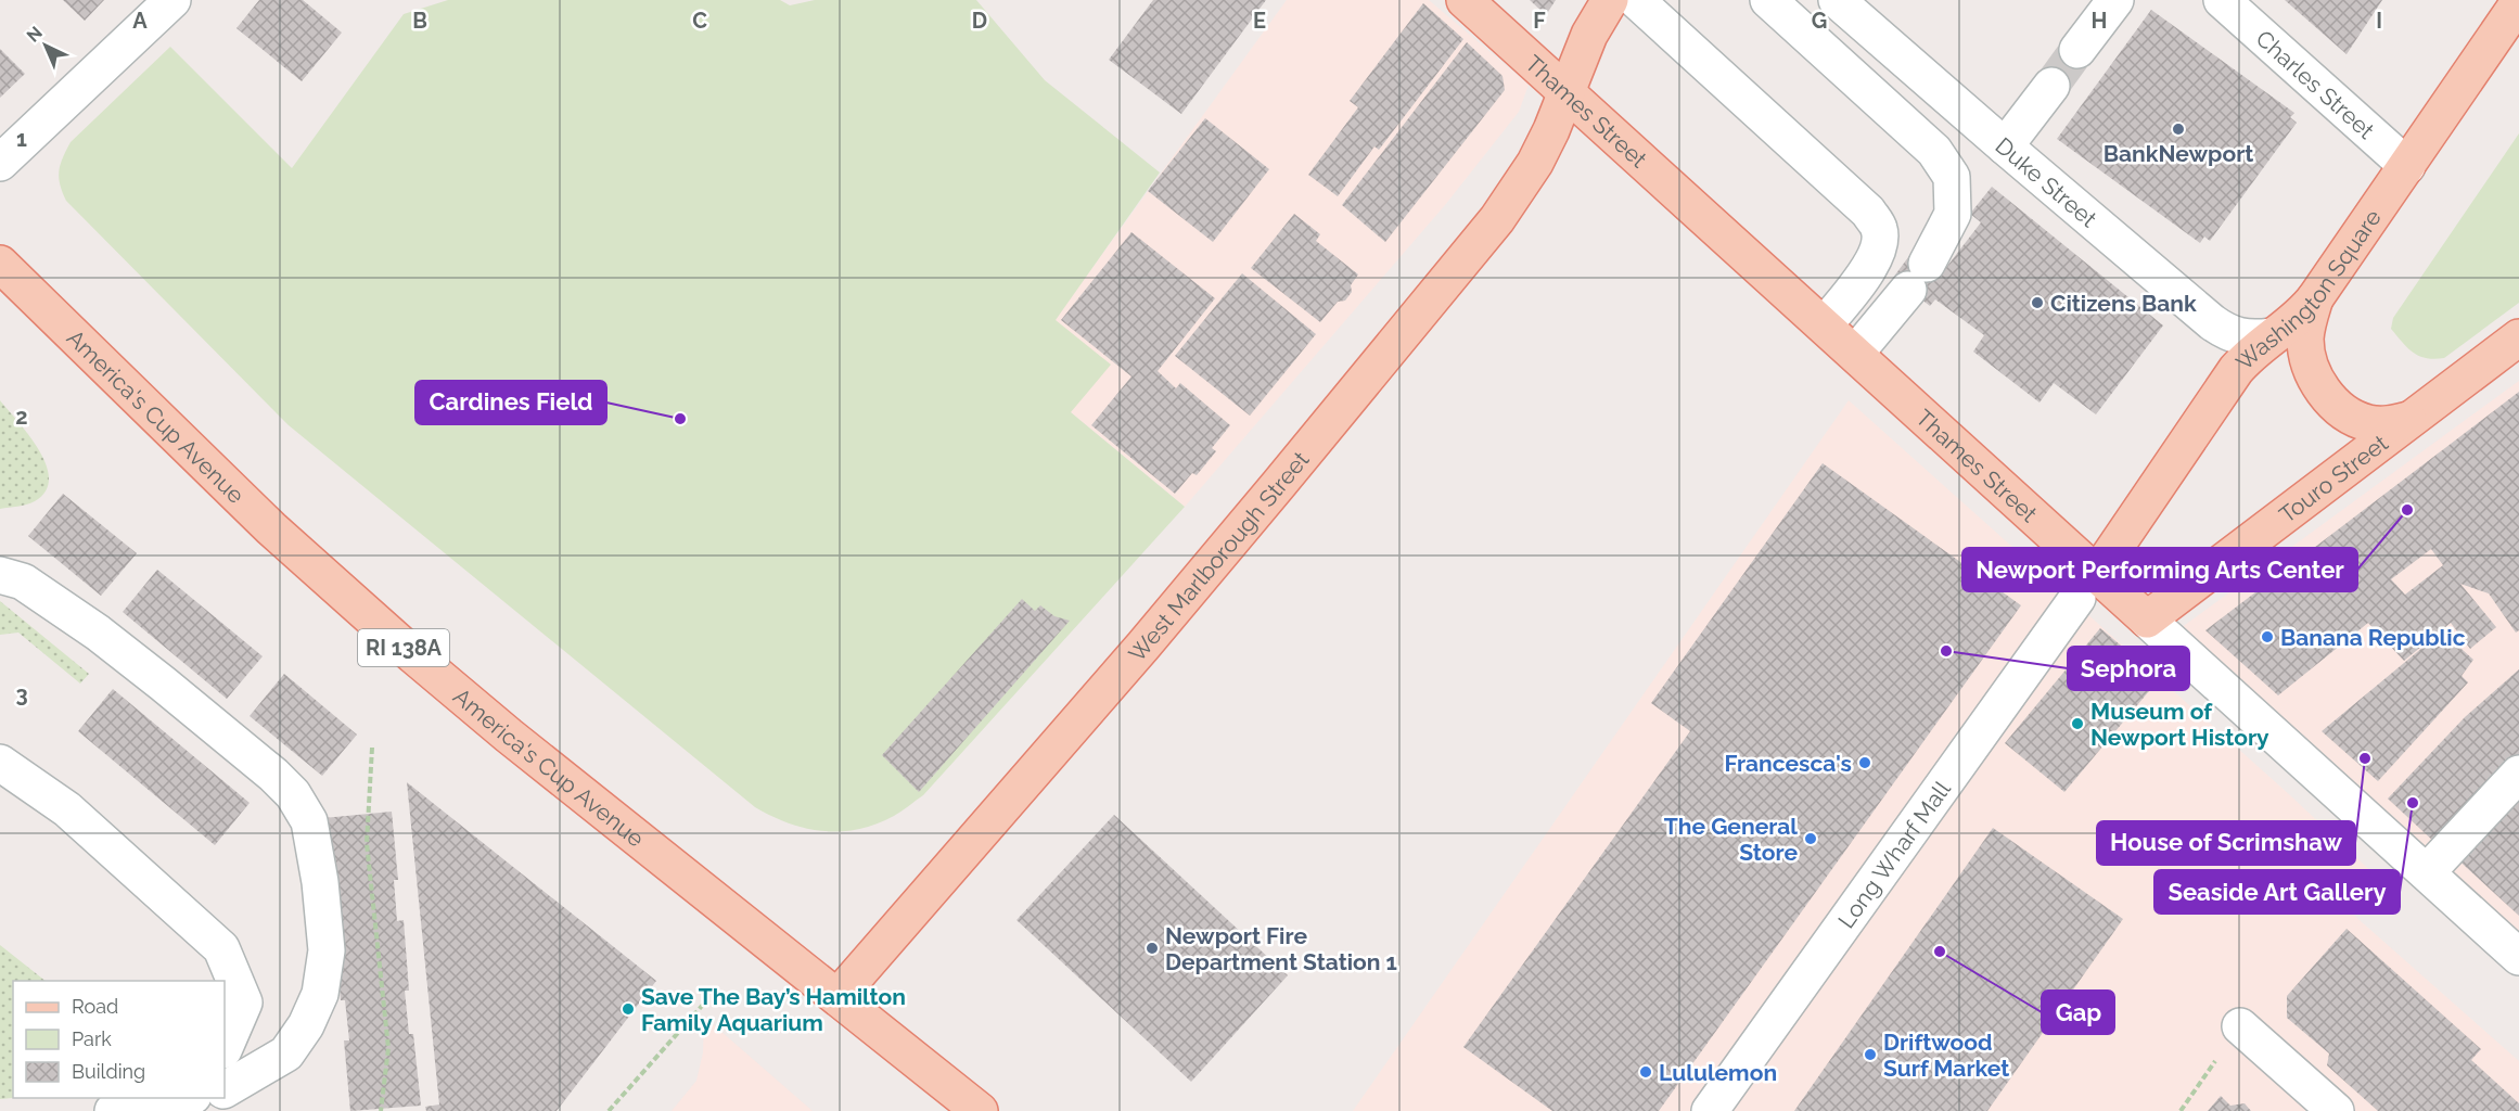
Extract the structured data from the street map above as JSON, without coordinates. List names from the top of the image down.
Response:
{
  "streets": {
    "main road": [
      "Thames Street",
      "Washington Square",
      "America's Cup Avenue",
      "Touro Street",
      "West Marlborough Street",
      "RI 138A"
    ],
    "street": ["Charles Street", "Duke Street", "Long Wharf Mall"]
  },
  "crossings": [
    ["Charles Street", "Washington Square"],
    ["Thames Street", "Washington Square"],
    ["Thames Street", "Touro Street"],
    ["Thames Street", "West Marlborough Street"],
    ["Thames Street", "Long Wharf Mall"],
    ["Duke Street", "Washington Square"],
    ["Washington Square", "Long Wharf Mall"],
    ["America's Cup Avenue", "West Marlborough Street"]
  ],
  "places": [
    "BankNewport",
    "Citizens Bank",
    "Cardines Field",
    "Newport Performing Arts Center",
    "Banana Republic",
    "Sephora",
    "Museum of Newport History",
    "House of Scrimshaw",
    "Francesca's",
    "Seaside Art Gallery",
    "The General Store",
    "Newport Fire Department Station 1",
    "Gap",
    "Save The Bay’s Hamilton Family Aquarium",
    "Driftwood Surf Market",
    "Lululemon"
  ],
  "legend": ["Road", "Park", "Building"],
  "north": "top left",
  "grid": {
    "columns": [
      "A",
      "B",
      "C",
      "D",
      "E",
      "F",
      "G",
      "H",
      "I"
    ],
    "rows": ["1", "2", "3"]
  }
}
